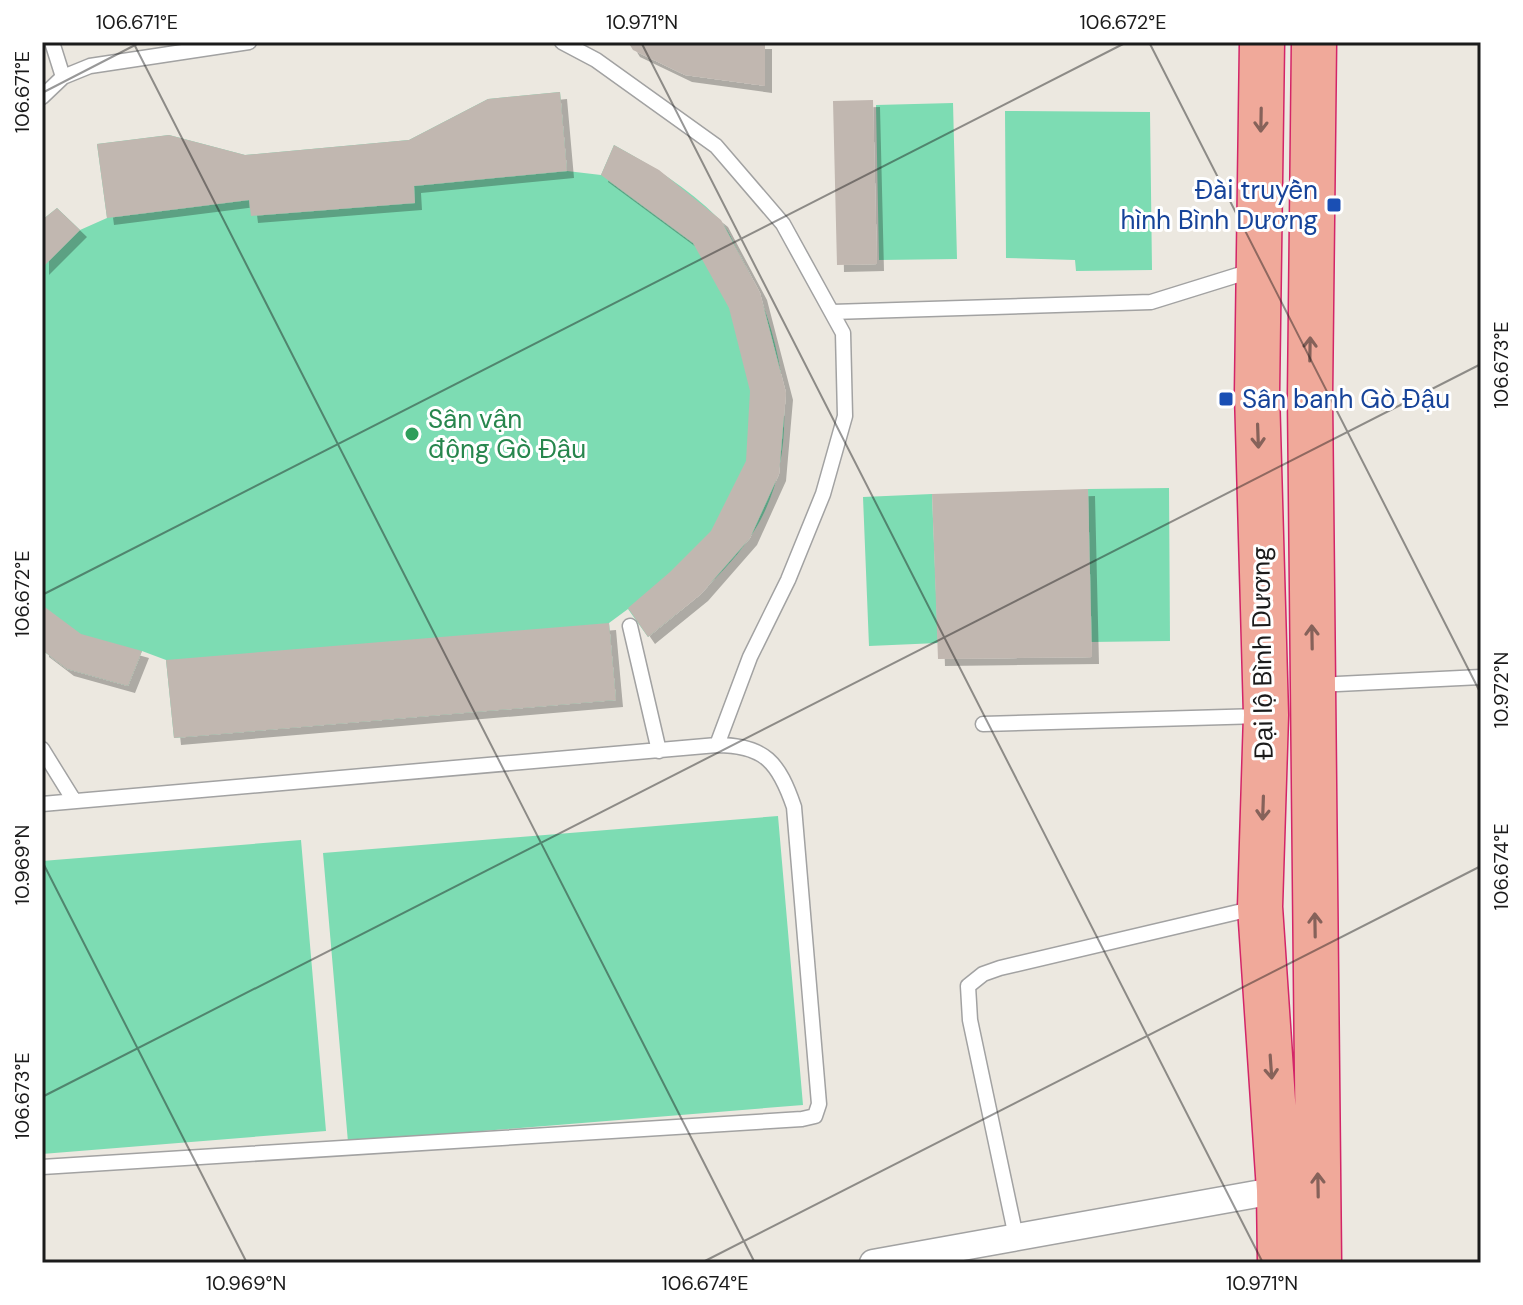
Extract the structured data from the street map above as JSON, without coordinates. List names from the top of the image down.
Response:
{
  "streets": {
    "highway": ["Đại lộ Bình Dương"]
  },
  "places": {
    "transit": ["Đài truyền hình Bình Dương", "Sân banh Gò Đậu"],
    "other": ["Sân vận động Gò Đậu"]
  },
  "coordinates": [
    "106.671°E",
    "10.971°N",
    "106.672°E",
    "106.673°E",
    "10.972°N",
    "10.969°N",
    "106.674°E"
  ]
}
